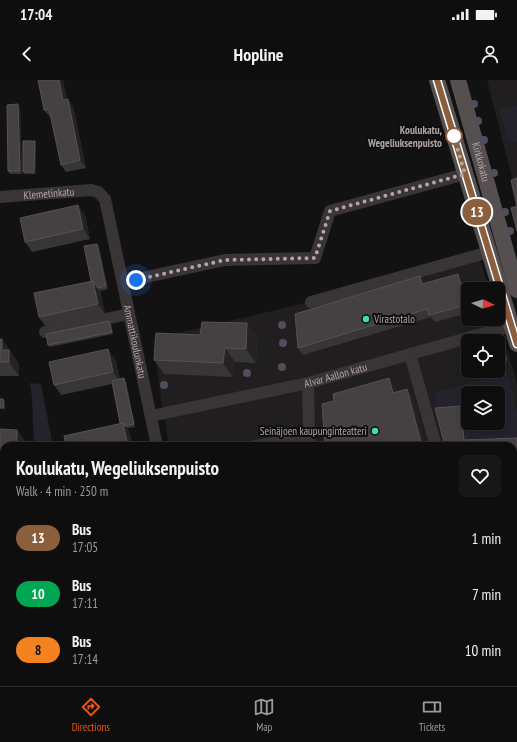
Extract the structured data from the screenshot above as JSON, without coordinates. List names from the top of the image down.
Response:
{
  "streets": {
    "main road": ["Kirkkokatu"],
    "street": ["Klemetinkatu", "Ammattikoulunkatu", "Alvar Aallon katu"]
  },
  "crossings": [
    ["Kirkkokatu", "Alvar Aallon katu"],
    ["Klemetinkatu", "Ammattikoulunkatu"],
    ["Ammattikoulunkatu", "Alvar Aallon katu"]
  ],
  "places": ["Koulukatu, Wegeliuksenpuisto", "Virastotalo", "Seinäjoen kaupunginteatteri"],
  "lines": ["bus line 13"],
  "north": "right",
  "page": {
    "status": "17:04",
    "header": "Hopline",
    "on_map": "13",
    "heading": ["Koulukatu, Wegeliuksenpuisto", "Walk · 4 min · 250 m"],
    "list": [
      {
        "mark": "13",
        "name": "Bus",
        "note": "17:05",
        "value": "1 min"
      },
      {
        "mark": "10",
        "name": "Bus",
        "note": "17:11",
        "value": "7 min"
      },
      {
        "mark": "8",
        "name": "Bus",
        "note": "17:14",
        "value": "10 min"
      }
    ],
    "tabs": ["Directions", "Map", "Tickets"]
  }
}
